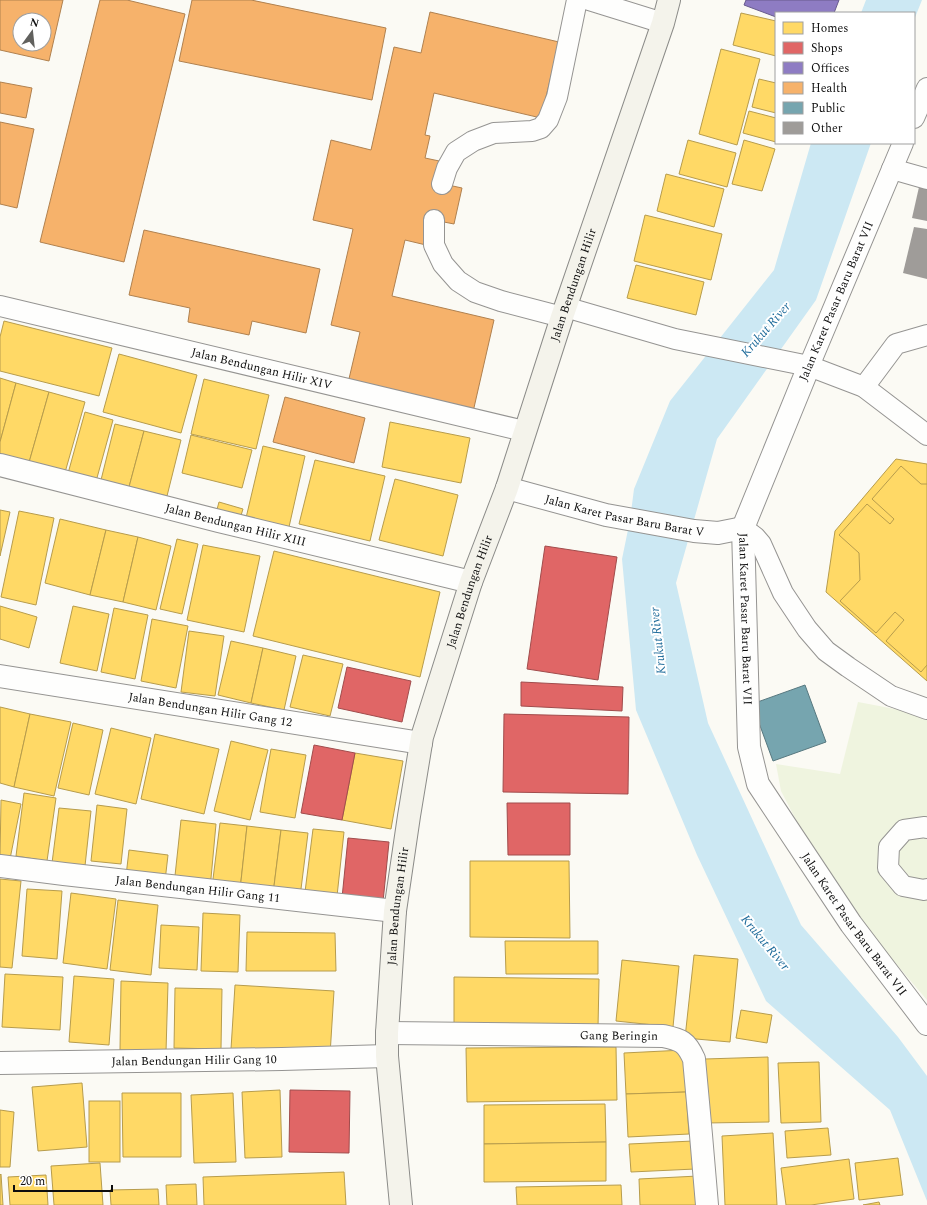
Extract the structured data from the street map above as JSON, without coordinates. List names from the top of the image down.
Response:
{
  "streets": {
    "street": [
      "Jalan Bendungan Hilir",
      "Jalan Karet Pasar Baru Barat VII",
      "Jalan Karet Pasar Baru Barat V",
      "Jalan Bendungan Hilir XIII",
      "Jalan Bendungan Hilir Gang 12",
      "Jalan Bendungan Hilir Gang 11",
      "Gang Beringin",
      "Jalan Bendungan Hilir Gang 10"
    ],
    "lane": ["Jalan Bendungan Hilir XIV"]
  },
  "crossings": [
    ["Jalan Bendungan Hilir", "Jalan Bendungan Hilir XIV"],
    ["Jalan Bendungan Hilir", "Jalan Karet Pasar Baru Barat V"],
    ["Jalan Bendungan Hilir", "Jalan Bendungan Hilir XIII"],
    ["Jalan Bendungan Hilir", "Jalan Bendungan Hilir Gang 12"],
    ["Jalan Bendungan Hilir", "Jalan Bendungan Hilir Gang 11"],
    ["Jalan Bendungan Hilir", "Gang Beringin"],
    ["Jalan Bendungan Hilir", "Jalan Bendungan Hilir Gang 10"],
    ["Jalan Karet Pasar Baru Barat VII", "Jalan Karet Pasar Baru Barat V"]
  ],
  "water": ["Krukut River"],
  "legend": [
    "Homes",
    "Shops",
    "Offices",
    "Health",
    "Public",
    "Other"
  ],
  "scale_bar": "20 m",
  "north": "top"
}
